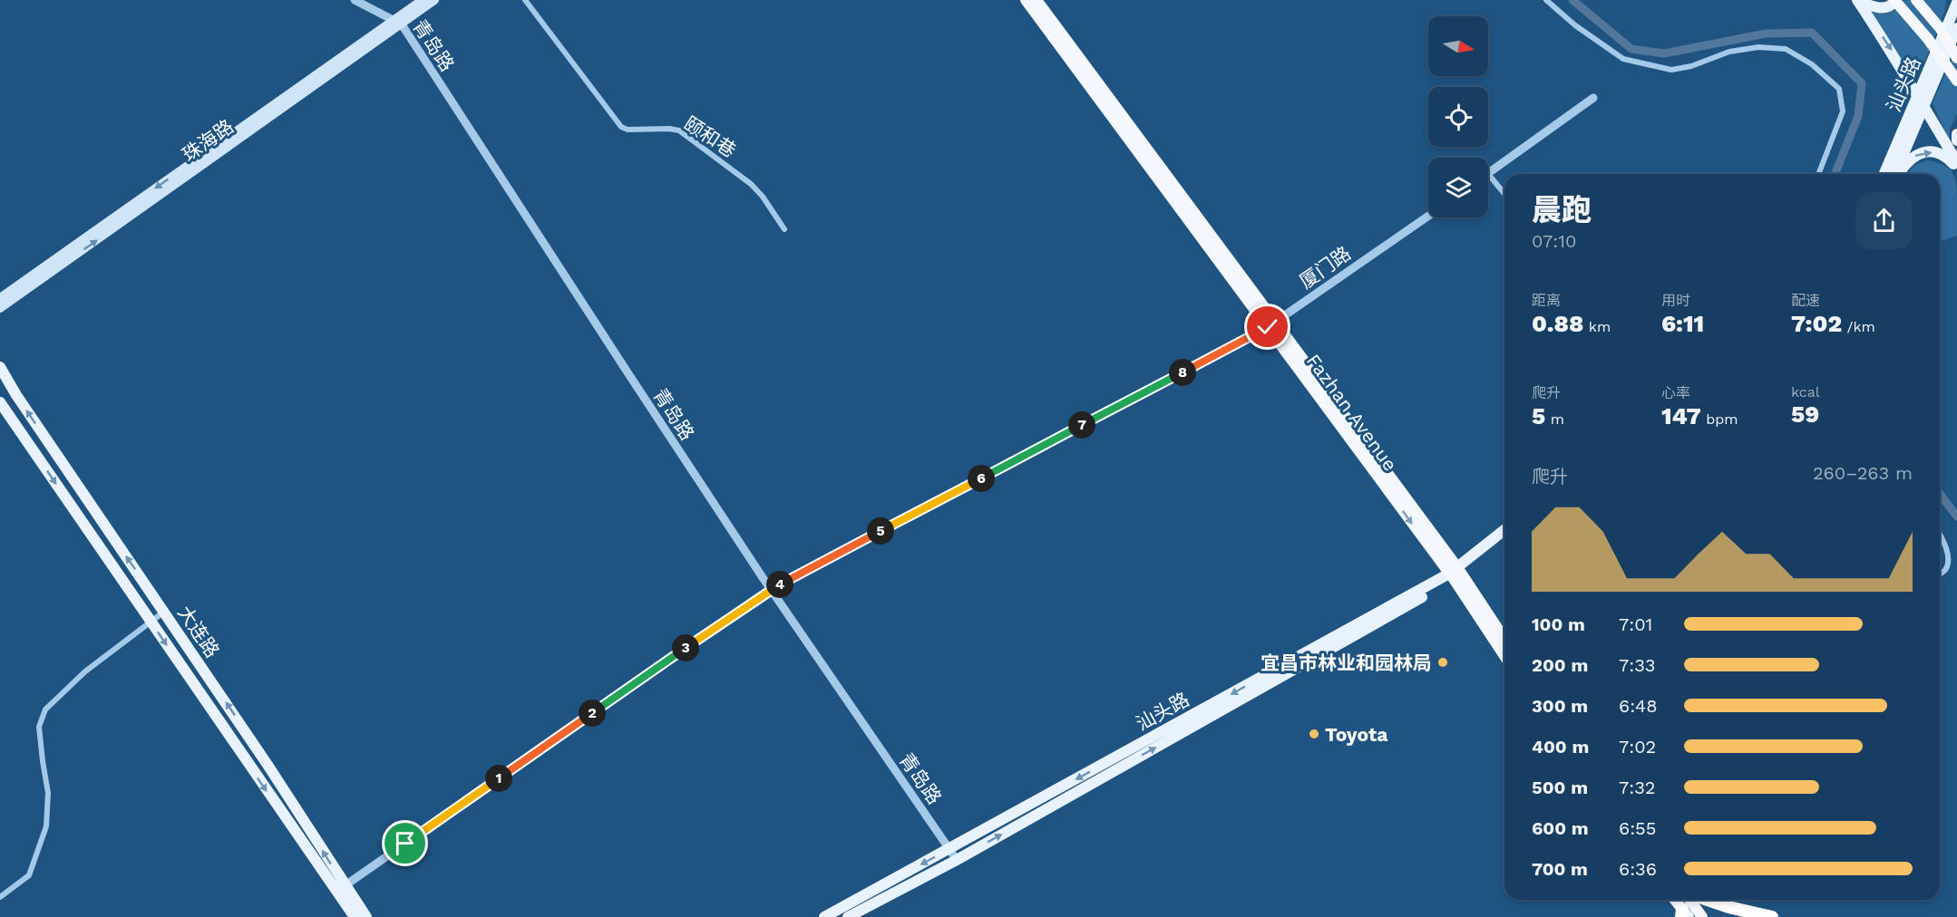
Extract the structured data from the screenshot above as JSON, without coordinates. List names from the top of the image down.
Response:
{
  "streets": {
    "highway": ["Fazhan Avenue"],
    "main road": ["汕头路", "珠海路", "大连路"],
    "street": ["青岛路", "颐和巷", "厦门路"]
  },
  "crossings": [
    ["青岛路", "汕头路"],
    ["青岛路", "珠海路"],
    ["青岛路", "厦门路"],
    ["汕头路", "Fazhan Avenue"],
    ["厦门路", "Fazhan Avenue"],
    ["厦门路", "大连路"]
  ],
  "places": ["宜昌市林业和园林局", "Toyota"],
  "north": "right",
  "page": {
    "heading": ["晨跑", "07:10"],
    "stats": [
      ["距离", "0.88 km"],
      ["用时", "6:11"],
      ["配速", "7:02 /km"],
      ["爬升", "5 m"],
      ["心率", "147 bpm"],
      ["kcal", "59"]
    ],
    "pins": [
      "8",
      "7",
      "6",
      "5",
      "4",
      "3",
      "2",
      "1"
    ],
    "chart": ["爬升", "260–263 m"],
    "list": [
      {
        "name": "100 m",
        "note": "7:01"
      },
      {
        "name": "200 m",
        "note": "7:33"
      },
      {
        "name": "300 m",
        "note": "6:48"
      },
      {
        "name": "400 m",
        "note": "7:02"
      },
      {
        "name": "500 m",
        "note": "7:32"
      },
      {
        "name": "600 m",
        "note": "6:55"
      },
      {
        "name": "700 m",
        "note": "6:36"
      }
    ]
  }
}
